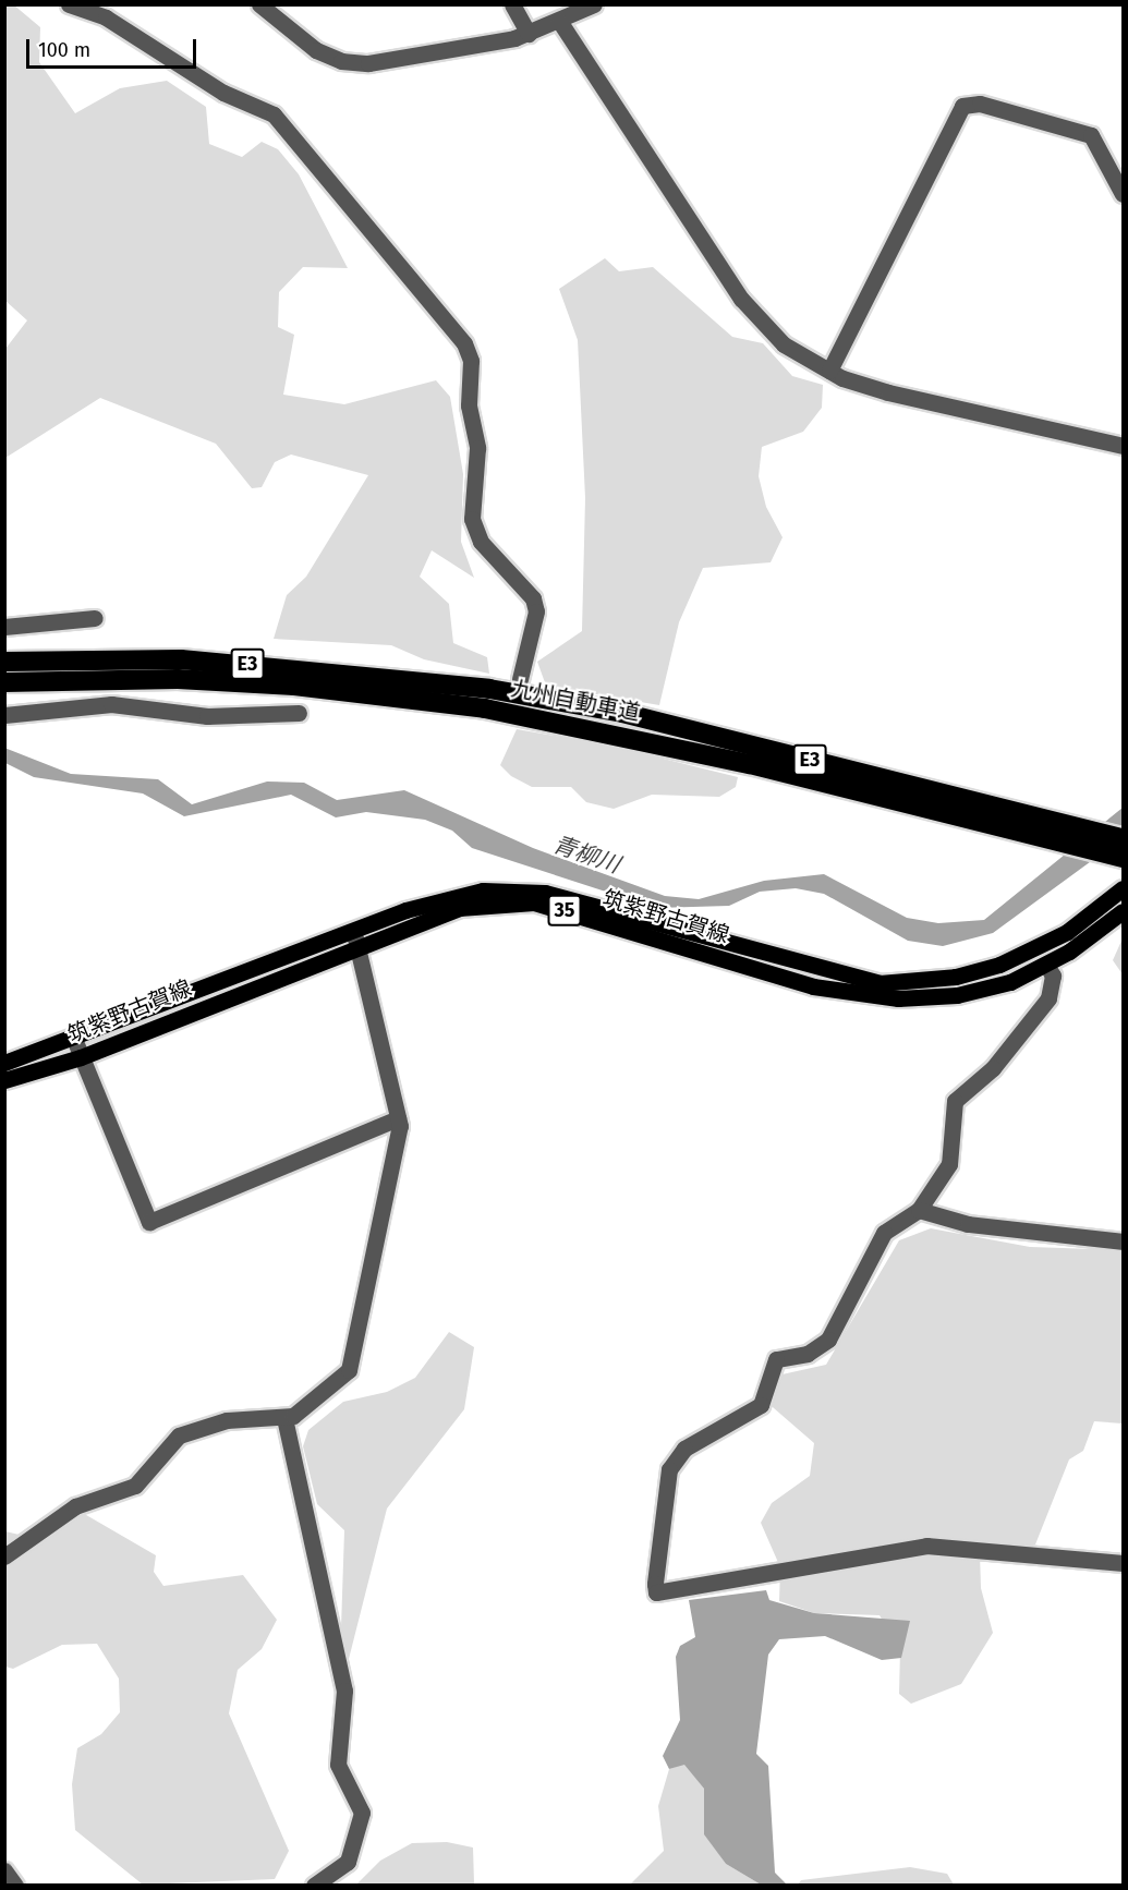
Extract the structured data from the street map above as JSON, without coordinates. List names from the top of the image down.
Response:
{
  "streets": {
    "highway": ["E3", "九州自動車道"],
    "main road": ["35", "筑紫野古賀線"]
  },
  "water": ["青柳川"],
  "scale_bar": "100 m"
}
